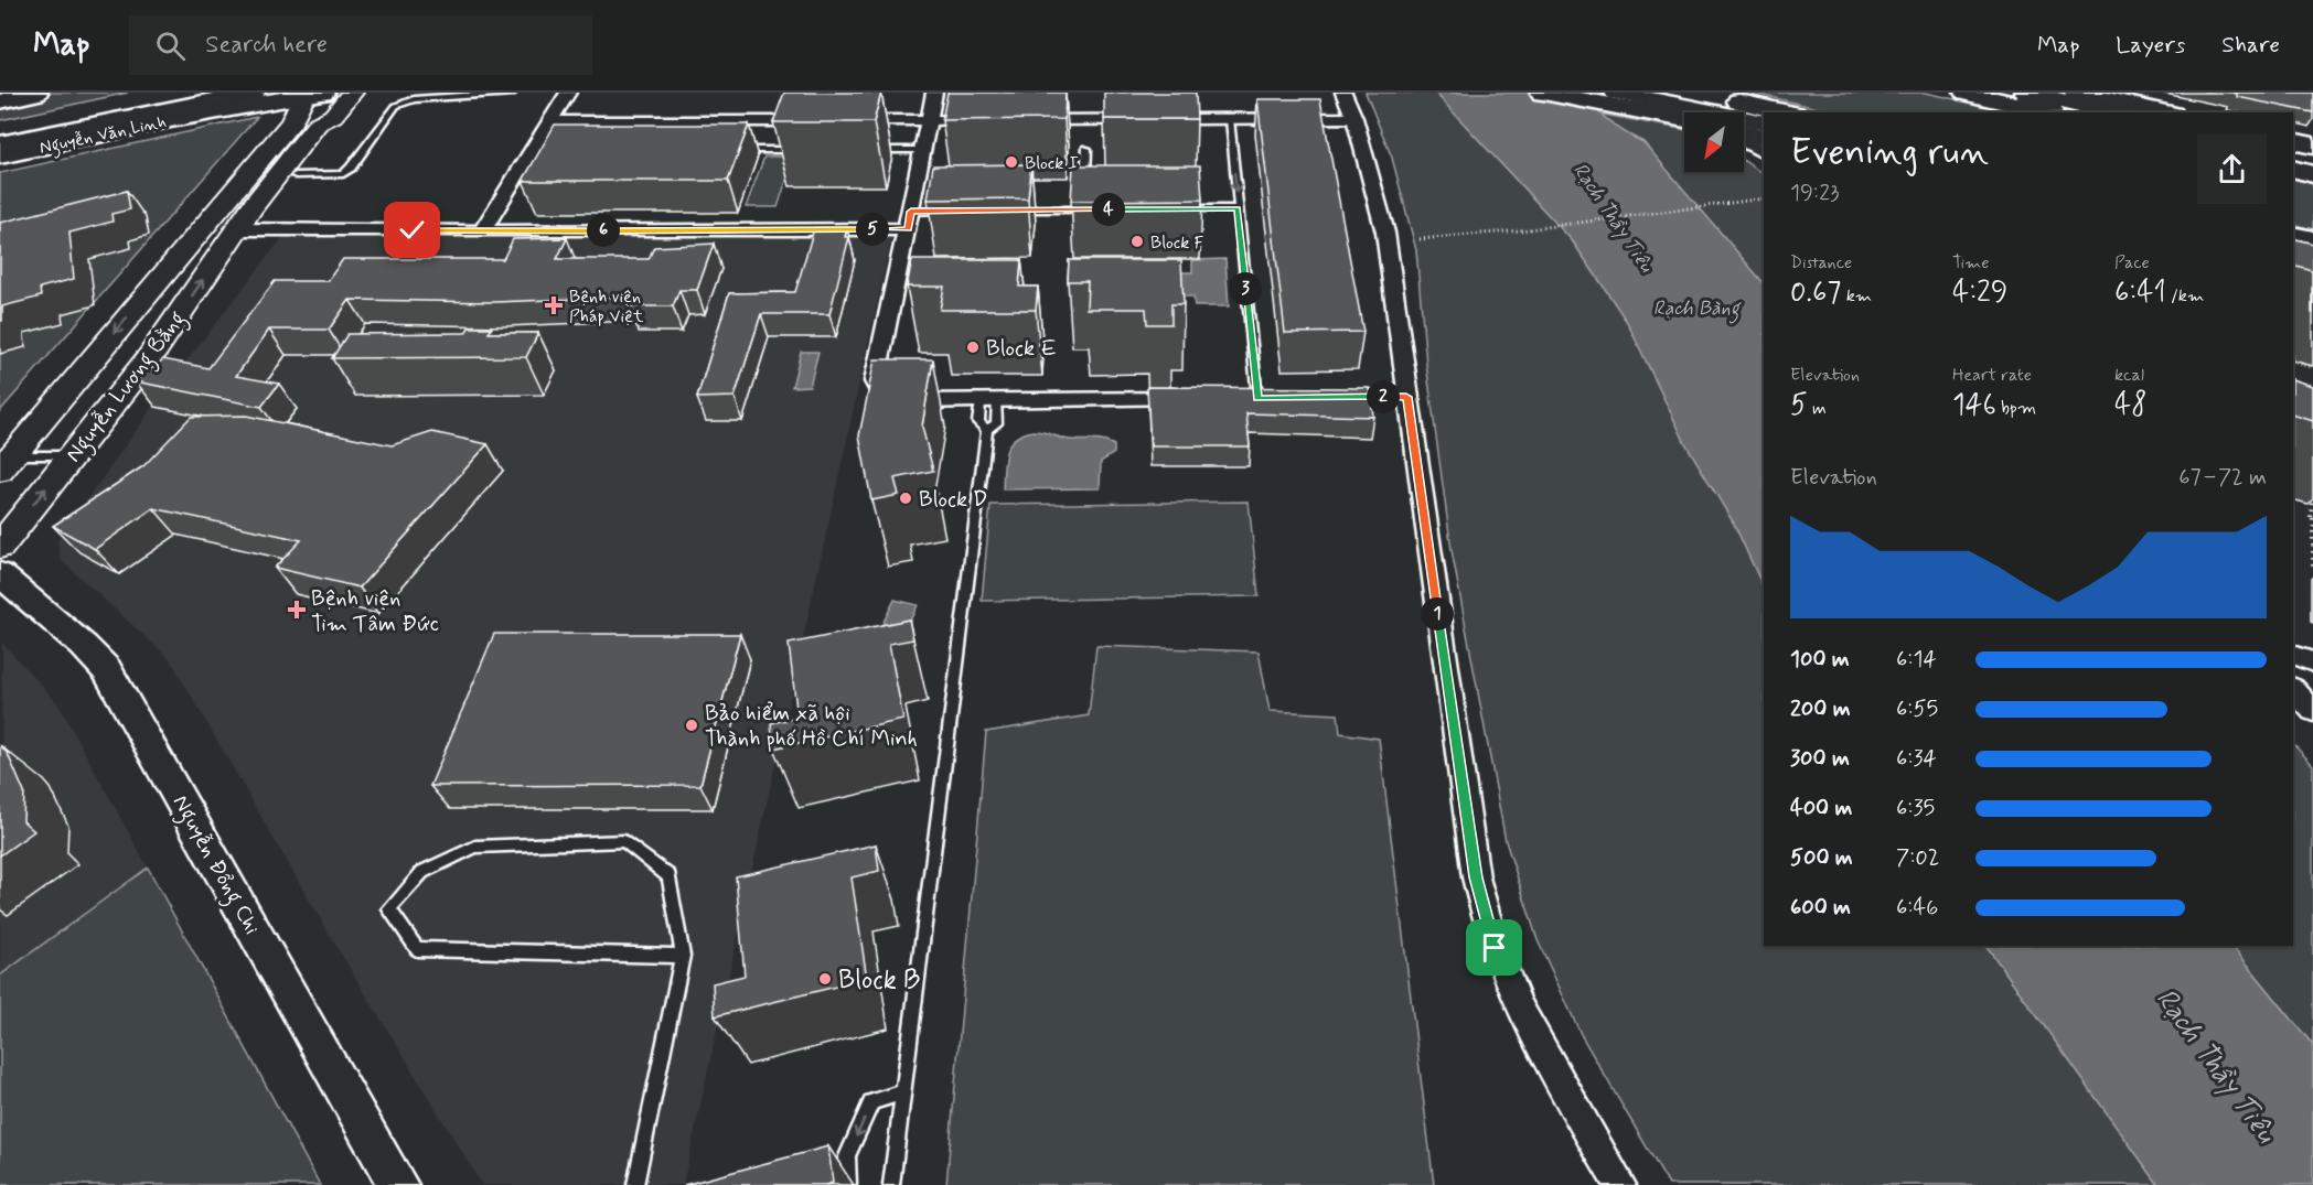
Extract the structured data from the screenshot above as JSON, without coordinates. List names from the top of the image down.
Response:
{
  "streets": {
    "main road": ["Nguyễn Văn Linh", "Nguyễn Lương Bằng"],
    "street": ["Nguyễn Đổng Chi"]
  },
  "crossings": [
    ["Nguyễn Văn Linh", "Nguyễn Lương Bằng"]
  ],
  "water": ["Rạch Thầy Tiêu", "Rạch Bàng"],
  "places": {
    "other": [
      "Block I",
      "Block F",
      "Block E",
      "Block D",
      "Bảo hiểm xã hội Thành phố Hồ Chí Minh",
      "Block B"
    ],
    "health": ["Bệnh viện Pháp Việt", "Bệnh viện Tim Tâm Đức"]
  },
  "north": "bottom left",
  "page": {
    "header": "Map",
    "search": "Search here",
    "nav": ["Map", "Layers", "Share"],
    "heading": ["Evening run", "19:23"],
    "pins": [
      "4",
      "5",
      "6",
      "3",
      "2",
      "1"
    ],
    "stats": [
      ["Distance", "0.67 km"],
      ["Time", "4:29"],
      ["Pace", "6:41 /km"],
      ["Elevation", "5 m"],
      ["Heart rate", "146 bpm"],
      ["kcal", "48"]
    ],
    "chart": ["Elevation", "67–72 m"],
    "list": [
      {
        "name": "100 m",
        "note": "6:14"
      },
      {
        "name": "200 m",
        "note": "6:55"
      },
      {
        "name": "300 m",
        "note": "6:34"
      },
      {
        "name": "400 m",
        "note": "6:35"
      },
      {
        "name": "500 m",
        "note": "7:02"
      },
      {
        "name": "600 m",
        "note": "6:46"
      }
    ]
  }
}
